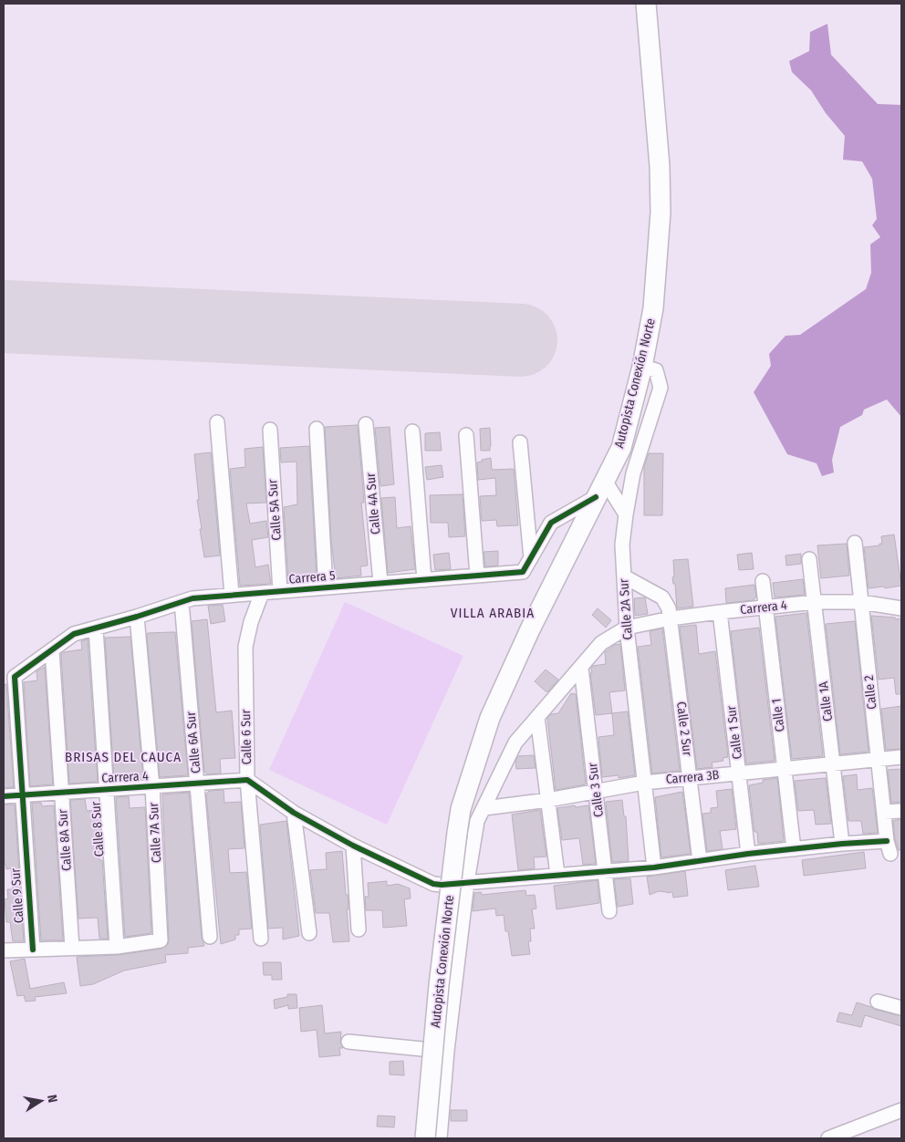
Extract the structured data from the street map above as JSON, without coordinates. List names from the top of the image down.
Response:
{
  "streets": {
    "highway": ["Autopista Conexión Norte"],
    "street": [
      "Calle 4A Sur",
      "Calle 5A Sur",
      "Carrera 5",
      "Carrera 4",
      "Calle 2A Sur",
      "Calle 2",
      "Calle 1A",
      "Calle 1",
      "Calle 2 Sur",
      "Calle 1 Sur",
      "Calle 6 Sur",
      "Calle 6A Sur",
      "Carrera 3B",
      "Calle 3 Sur",
      "Calle 8 Sur",
      "Calle 7A Sur",
      "Calle 8A Sur",
      "Calle 9 Sur"
    ]
  },
  "crossings": [
    ["Autopista Conexión Norte", "Carrera 5"],
    ["Autopista Conexión Norte", "Calle 2A Sur"],
    ["Calle 4A Sur", "Carrera 5"],
    ["Calle 5A Sur", "Carrera 5"],
    ["Carrera 5", "Calle 6 Sur"],
    ["Carrera 5", "Calle 6A Sur"],
    ["Carrera 5", "Calle 8 Sur"],
    ["Carrera 5", "Calle 7A Sur"],
    ["Carrera 5", "Calle 8A Sur"],
    ["Carrera 5", "Calle 9 Sur"],
    ["Carrera 4", "Calle 2A Sur"],
    ["Carrera 4", "Calle 2"],
    ["Carrera 4", "Calle 1A"],
    ["Carrera 4", "Calle 1"],
    ["Carrera 4", "Calle 2 Sur"],
    ["Carrera 4", "Calle 1 Sur"],
    ["Carrera 4", "Calle 6 Sur"],
    ["Carrera 4", "Calle 6A Sur"],
    ["Carrera 4", "Carrera 3B"],
    ["Carrera 4", "Calle 3 Sur"],
    ["Carrera 4", "Calle 8 Sur"],
    ["Carrera 4", "Calle 7A Sur"],
    ["Carrera 4", "Calle 8A Sur"],
    ["Carrera 4", "Calle 9 Sur"],
    ["Calle 2A Sur", "Calle 2 Sur"],
    ["Calle 2A Sur", "Carrera 3B"],
    ["Calle 2", "Calle 1A"],
    ["Calle 2", "Carrera 3B"],
    ["Calle 1A", "Carrera 3B"],
    ["Calle 1", "Carrera 3B"],
    ["Calle 2 Sur", "Carrera 3B"],
    ["Calle 1 Sur", "Carrera 3B"],
    ["Carrera 3B", "Calle 3 Sur"],
    ["Calle 8 Sur", "Calle 7A Sur"]
  ],
  "districts": ["VILLA ARABIA", "BRISAS DEL CAUCA"],
  "north": "right"
}
